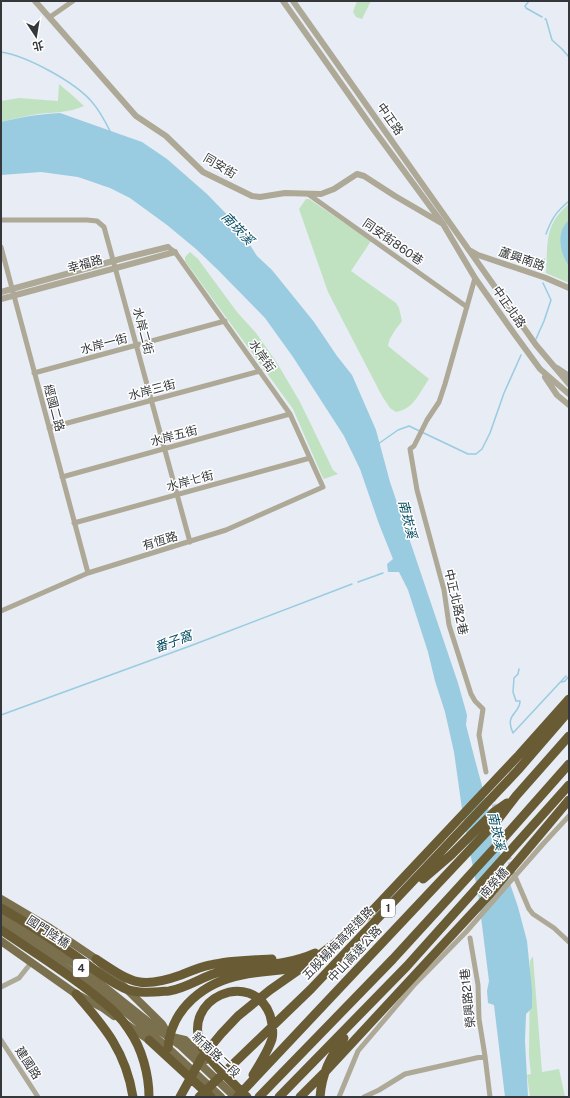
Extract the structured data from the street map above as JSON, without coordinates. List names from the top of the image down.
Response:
{
  "streets": {
    "highway": ["1", "五股楊梅高架道路", "中山高速公路"],
    "main road": ["國門陸橋", "4", "新南路二段"],
    "street": [
      "中正路",
      "同安街",
      "同安街860巷",
      "蘆興南路",
      "幸福路",
      "中正北路",
      "水岸二街",
      "水岸一街",
      "水岸街",
      "水岸三街",
      "經國二路",
      "水岸五街",
      "水岸七街",
      "有恆路",
      "中正北路2巷",
      "南榮橋",
      "榮興路21巷",
      "建國路"
    ]
  },
  "crossings": [
    ["中正路", "同安街"],
    ["中正路", "蘆興南路"],
    ["中正路", "中正北路"],
    ["同安街", "同安街860巷"],
    ["同安街", "中正北路"],
    ["同安街860巷", "中正北路2巷"],
    ["蘆興南路", "中正北路"],
    ["幸福路", "水岸二街"],
    ["幸福路", "水岸街"],
    ["幸福路", "經國二路"],
    ["中正北路", "中正北路2巷"],
    ["水岸二街", "水岸一街"],
    ["水岸二街", "水岸三街"],
    ["水岸二街", "水岸五街"],
    ["水岸二街", "水岸七街"],
    ["水岸二街", "有恆路"],
    ["水岸一街", "水岸街"],
    ["水岸一街", "經國二路"],
    ["水岸街", "水岸三街"],
    ["水岸街", "水岸五街"],
    ["水岸街", "水岸七街"],
    ["水岸街", "有恆路"],
    ["水岸三街", "經國二路"],
    ["經國二路", "水岸五街"],
    ["經國二路", "水岸七街"],
    ["經國二路", "有恆路"],
    ["國門陸橋", "4"],
    ["中山高速公路", "新南路二段"],
    ["4", "新南路二段"]
  ],
  "water": ["南崁溪", "番子窩"],
  "north": "bottom"
}
